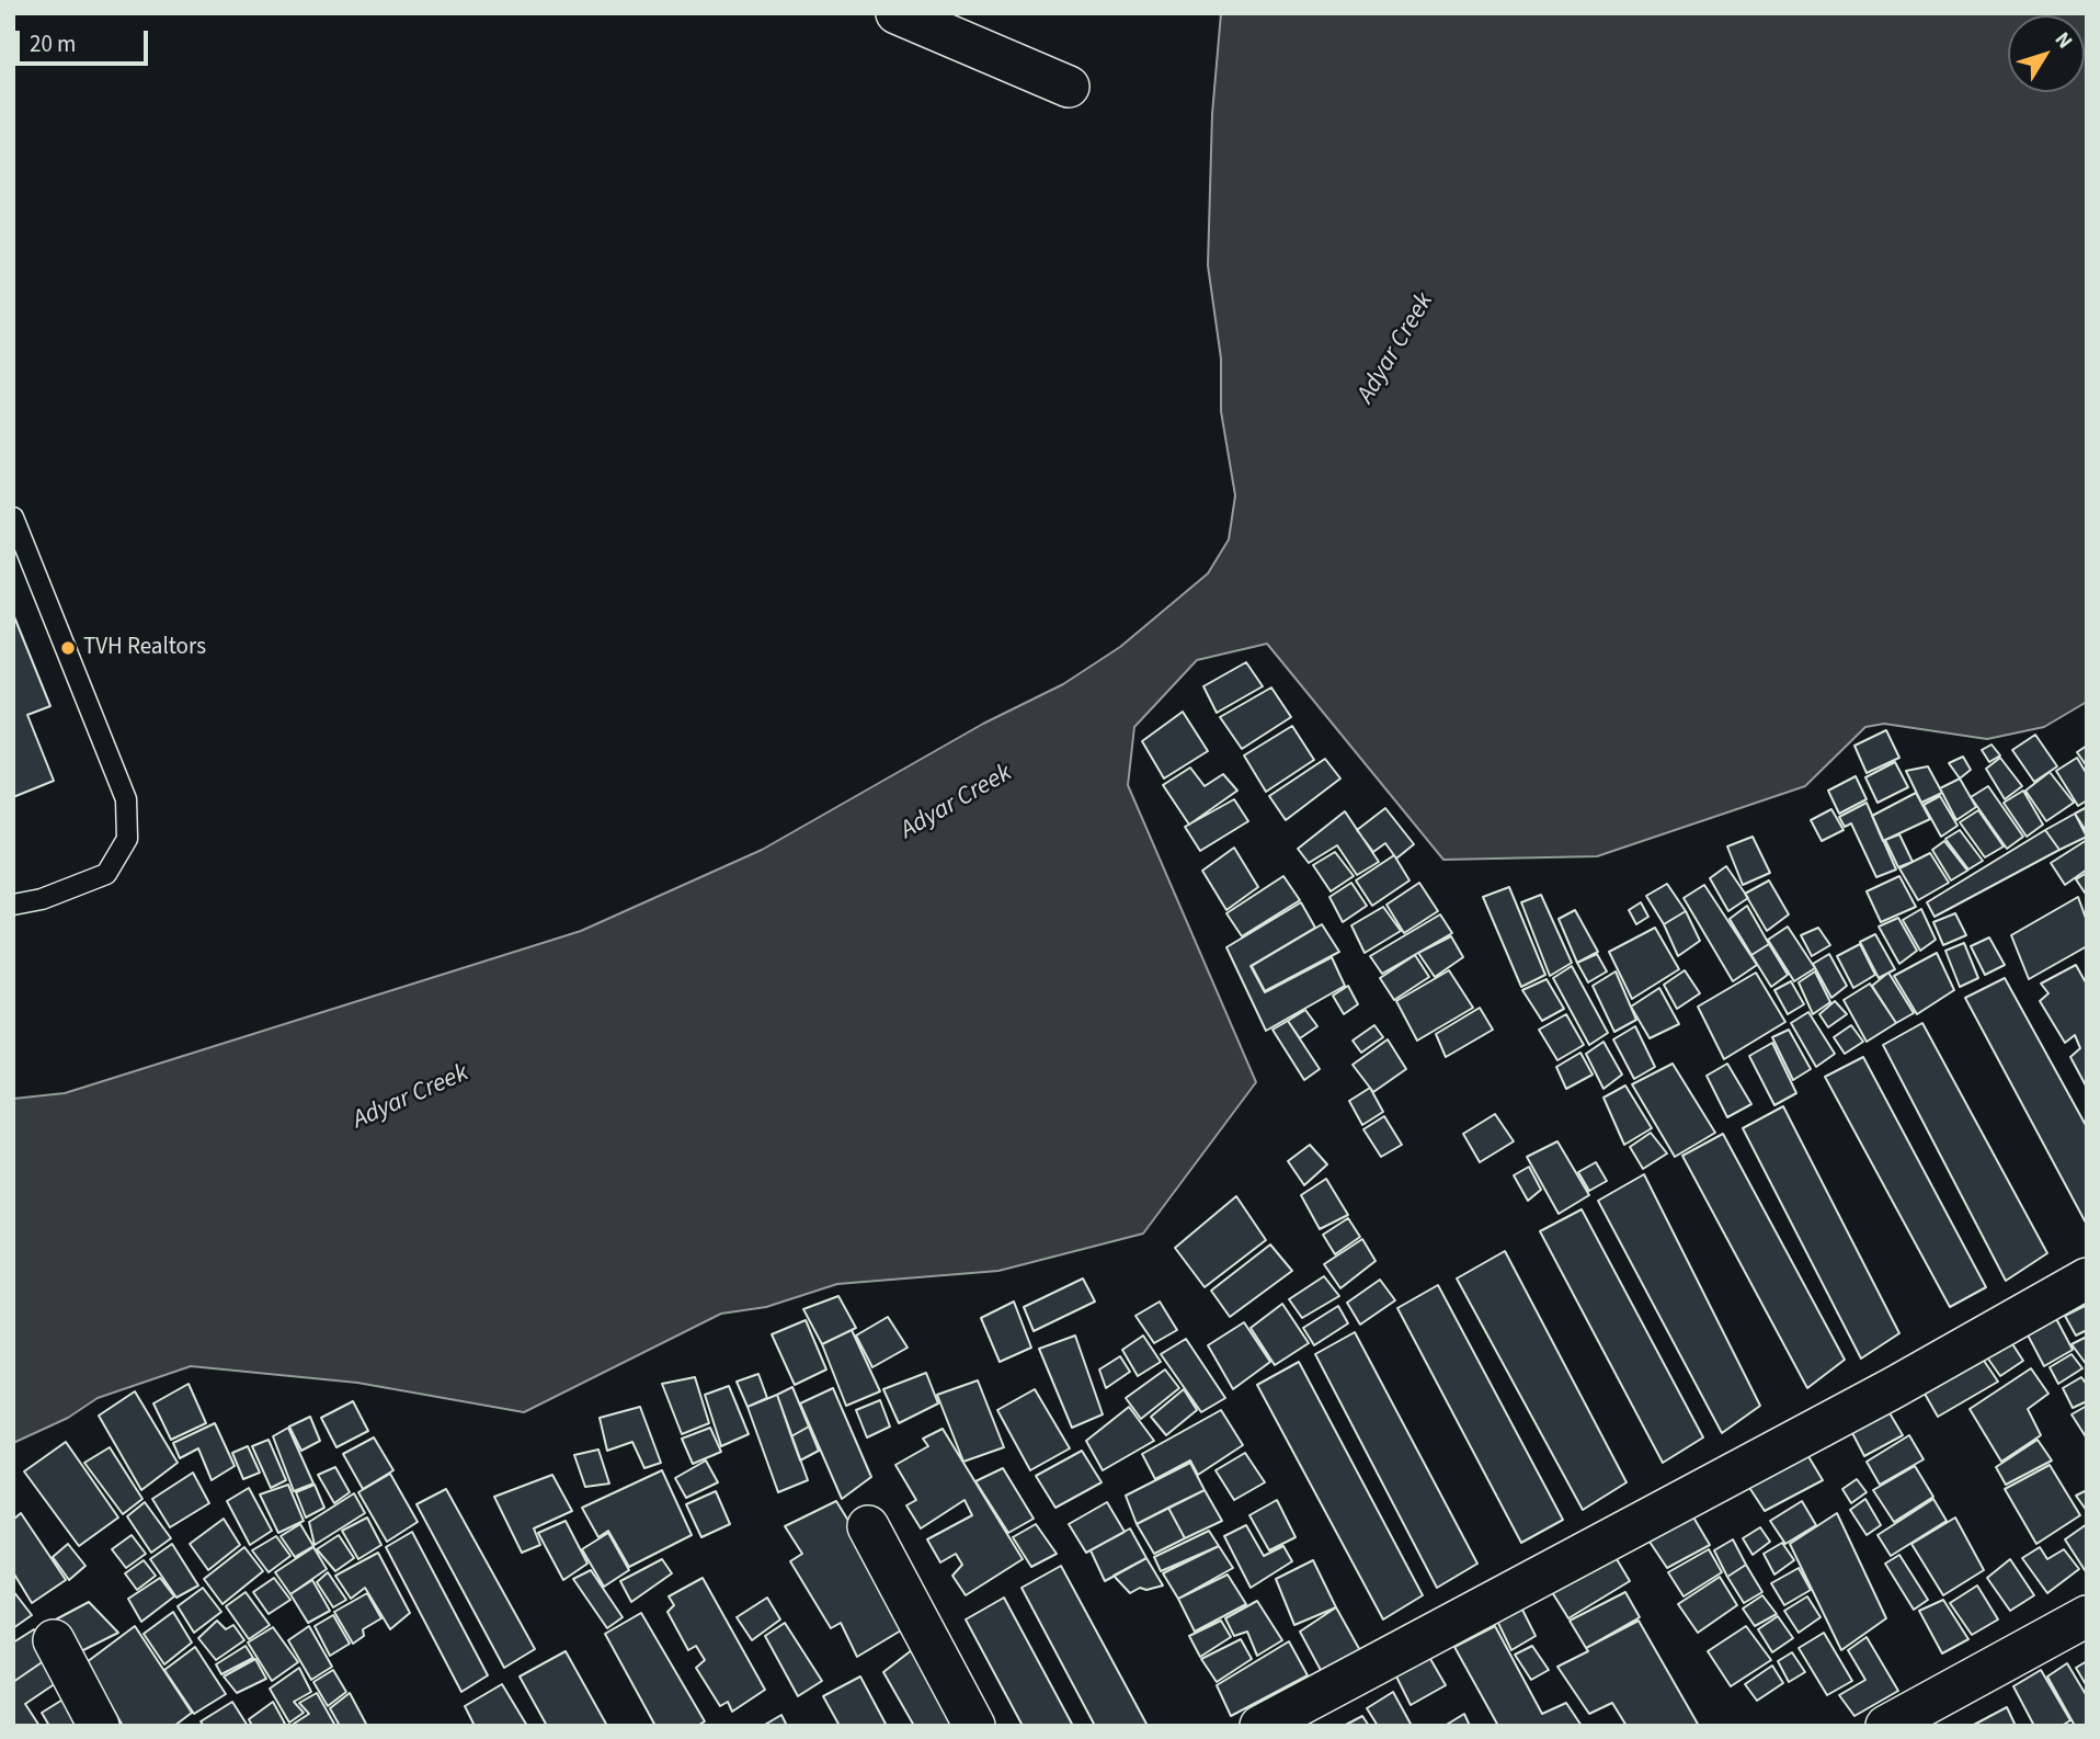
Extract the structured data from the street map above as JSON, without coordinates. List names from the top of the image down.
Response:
{
  "water": ["Adyar Creek"],
  "places": ["TVH Realtors"],
  "scale_bar": "20 m",
  "north": "top right"
}
